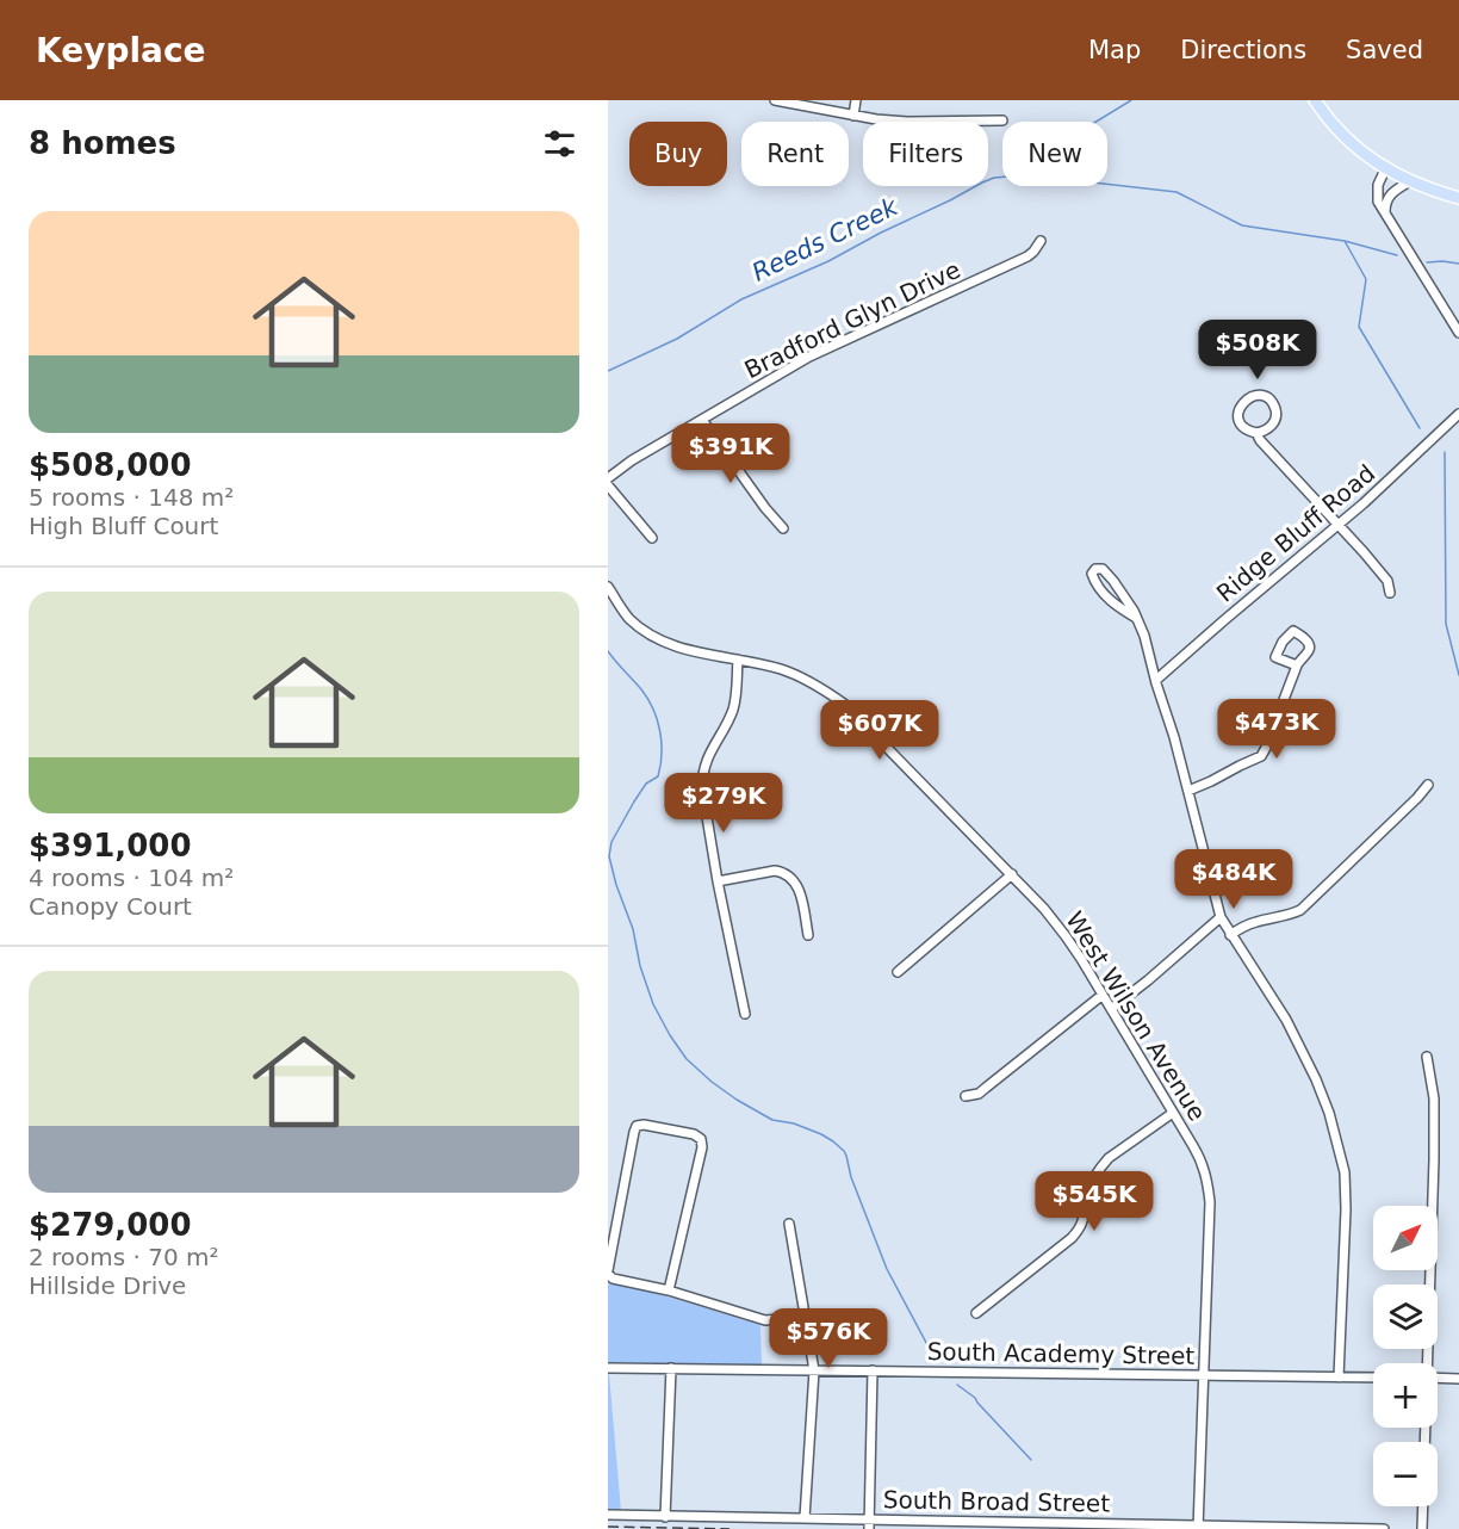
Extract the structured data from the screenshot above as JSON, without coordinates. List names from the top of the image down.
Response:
{
  "streets": {
    "street": [
      "Bradford Glyn Drive",
      "Ridge Bluff Road",
      "West Wilson Avenue",
      "South Academy Street",
      "South Broad Street"
    ]
  },
  "crossings": [
    ["West Wilson Avenue", "South Academy Street"],
    ["West Wilson Avenue", "South Broad Street"]
  ],
  "water": ["Reeds Creek"],
  "north": "top right",
  "page": {
    "header": "Keyplace",
    "nav": ["Map", "Directions", "Saved"],
    "heading": "8 homes",
    "chip": [
      "Buy",
      "Rent",
      "Filters",
      "New"
    ],
    "list": [
      {
        "name": "$508,000",
        "note": "5 rooms · 148 m² · High Bluff Court"
      },
      {
        "name": "$391,000",
        "note": "4 rooms · 104 m² · Canopy Court"
      },
      {
        "name": "$279,000",
        "note": "2 rooms · 70 m² · Hillside Drive"
      }
    ],
    "price": [
      "$508K",
      "$391K",
      "$473K",
      "$607K",
      "$279K",
      "$484K",
      "$545K",
      "$576K"
    ],
    "map_buttons": ["+", "−"]
  }
}
